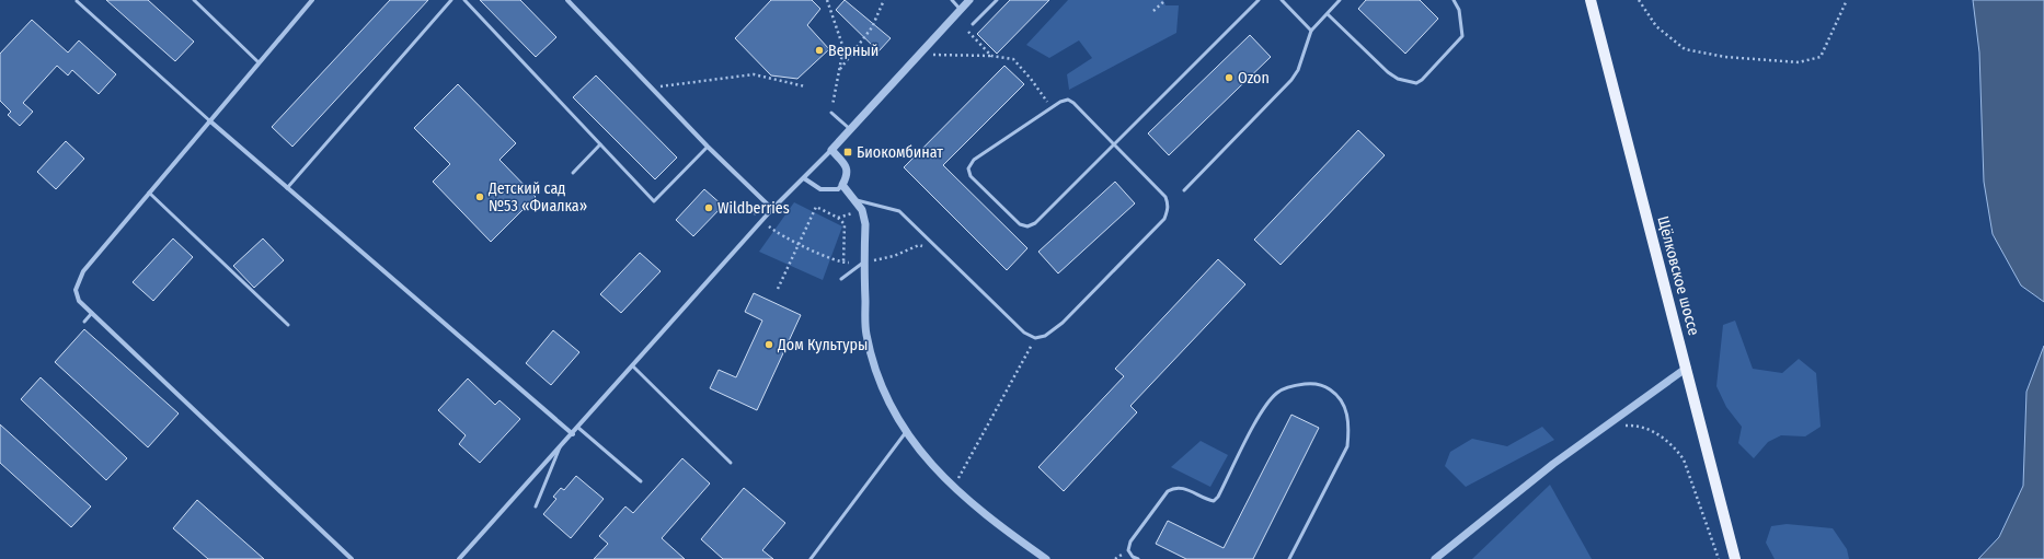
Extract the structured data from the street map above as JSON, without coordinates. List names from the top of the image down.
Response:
{
  "streets": {
    "main road": ["Щёлковское шоссе"]
  },
  "places": {
    "other": [
      "Верный",
      "Ozon",
      "Детский сад №53 «Фиалка»",
      "Wildberries",
      "Дом Культуры"
    ],
    "transit": ["Биокомбинат"]
  }
}
